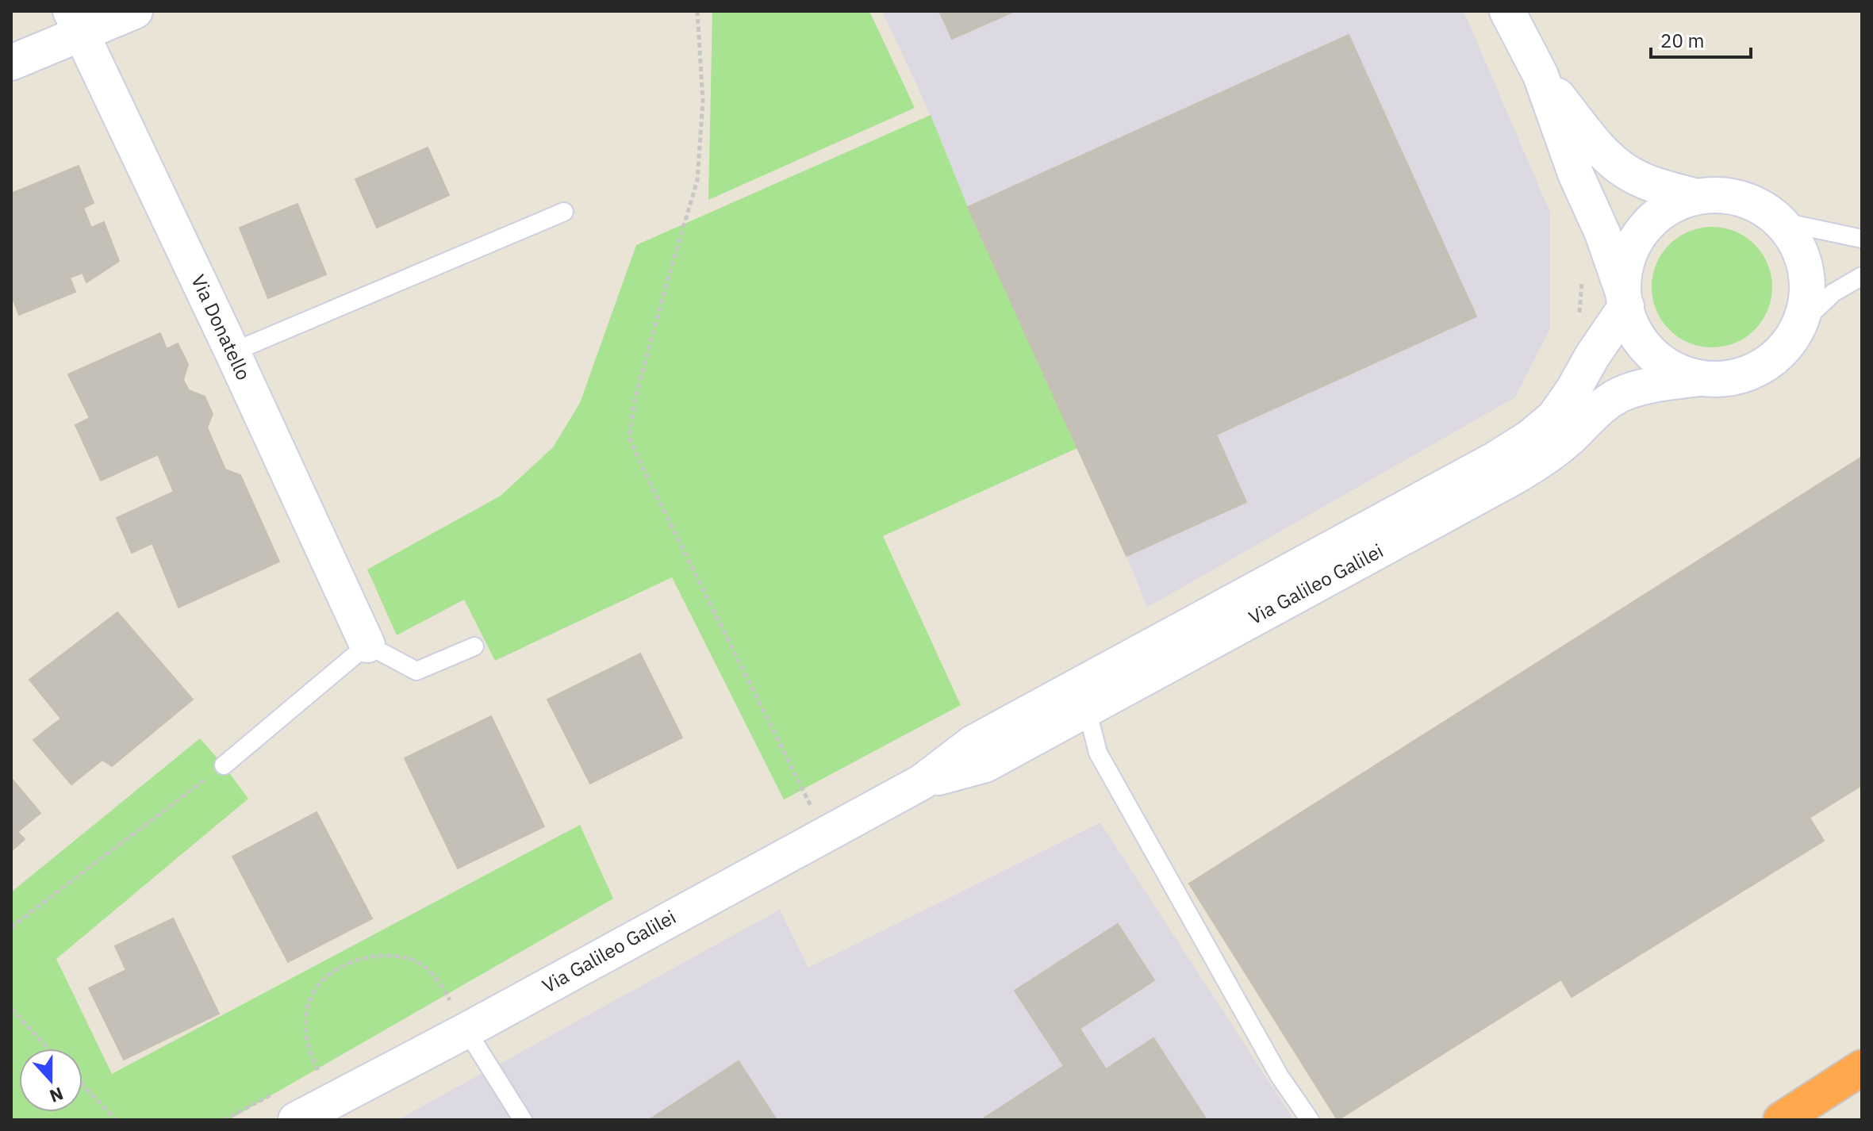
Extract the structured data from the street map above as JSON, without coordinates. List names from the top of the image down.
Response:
{
  "streets": {
    "street": ["Via Donatello", "Via Galileo Galilei"]
  },
  "scale_bar": "20 m",
  "north": "bottom"
}
